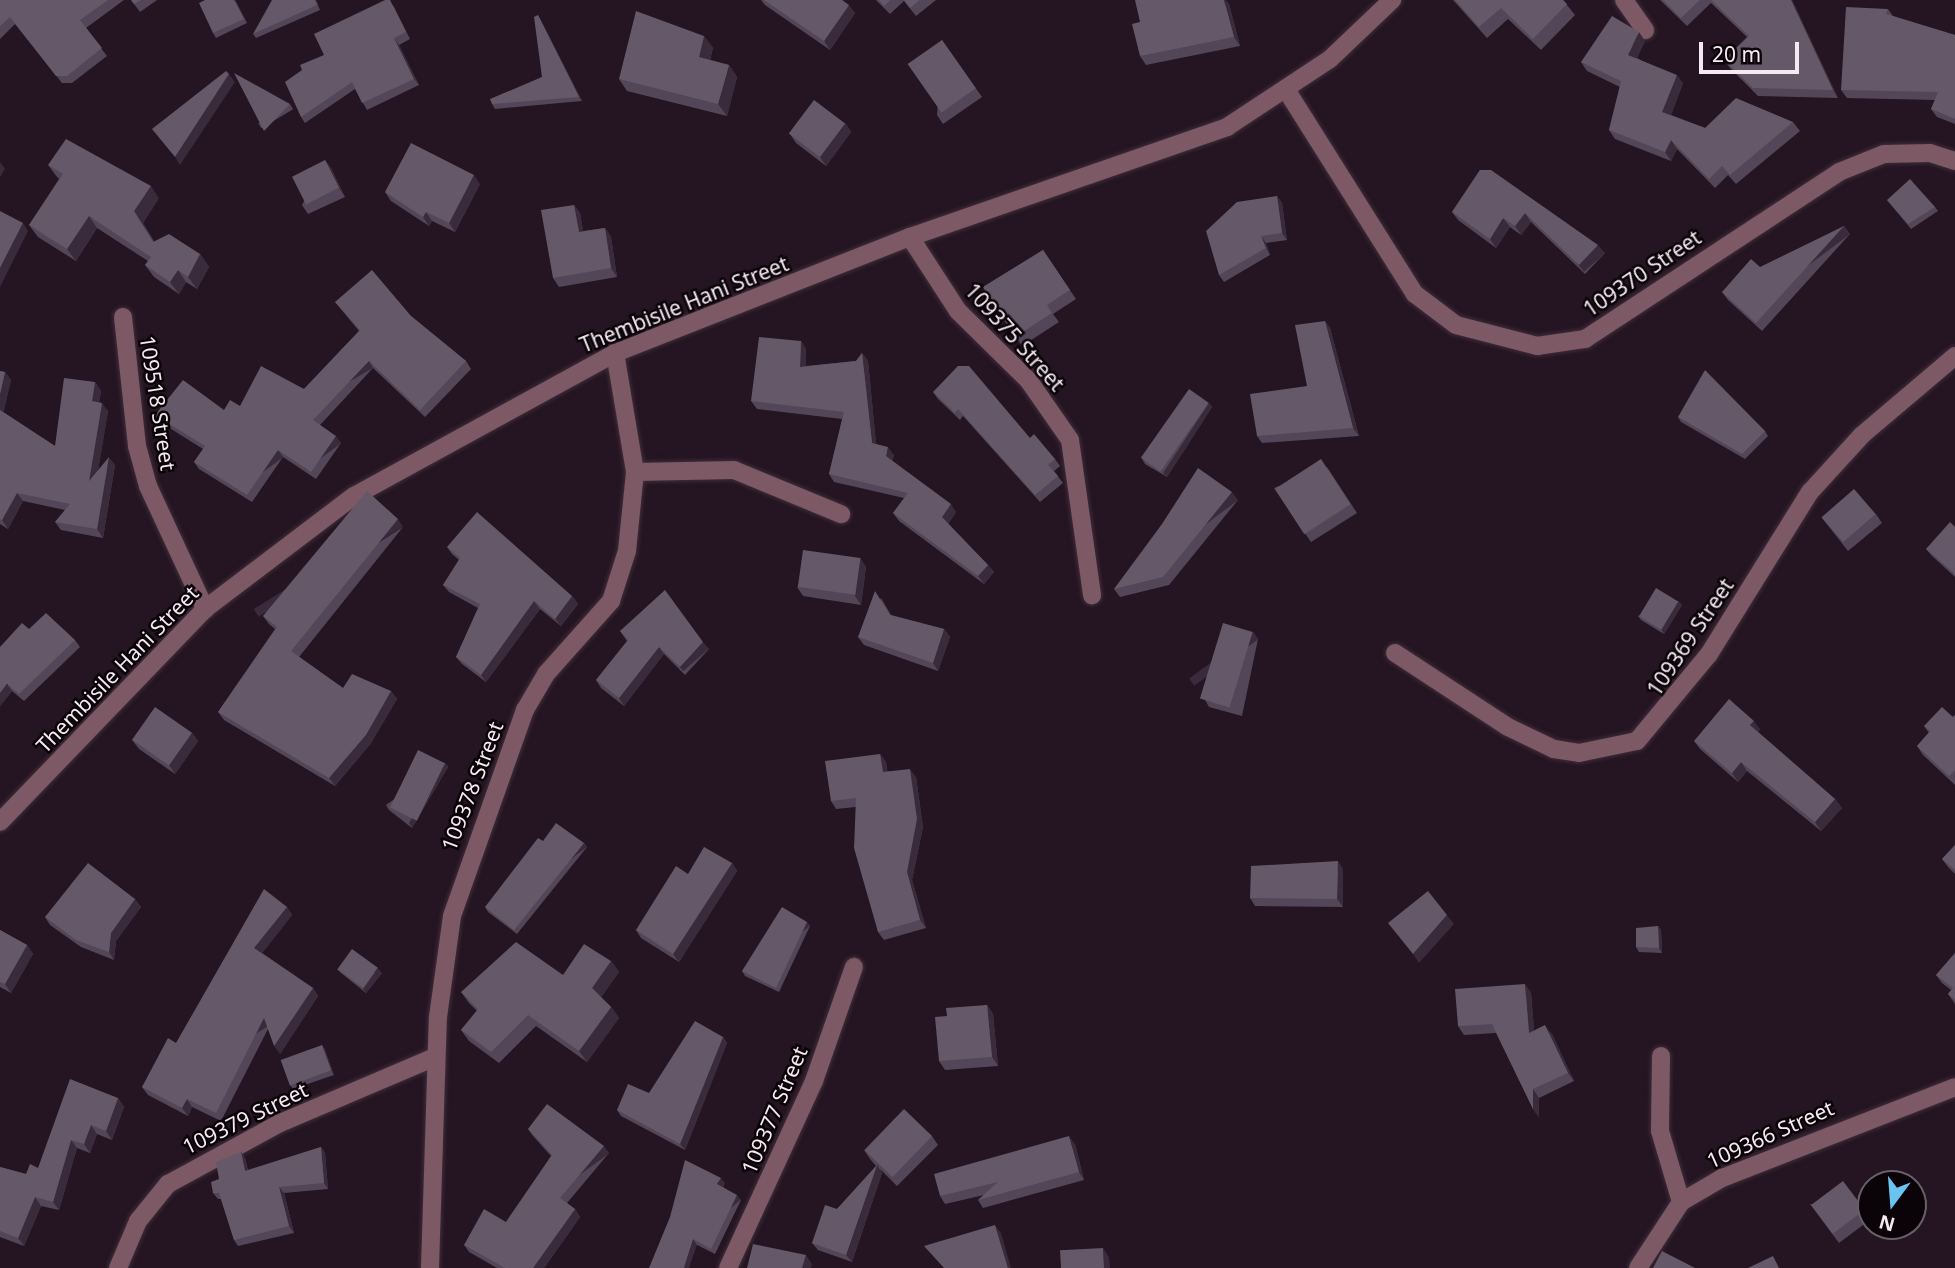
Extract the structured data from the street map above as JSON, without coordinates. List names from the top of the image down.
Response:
{
  "streets": {
    "street": [
      "109370 Street",
      "Thembisile Hani Street",
      "109375 Street",
      "109518 Street",
      "109369 Street",
      "109378 Street",
      "109377 Street",
      "109379 Street",
      "109366 Street"
    ]
  },
  "crossings": [
    ["109370 Street", "Thembisile Hani Street"],
    ["Thembisile Hani Street", "109375 Street"],
    ["Thembisile Hani Street", "109518 Street"],
    ["Thembisile Hani Street", "109378 Street"],
    ["109378 Street", "109379 Street"]
  ],
  "scale_bar": "20 m",
  "north": "bottom"
}
